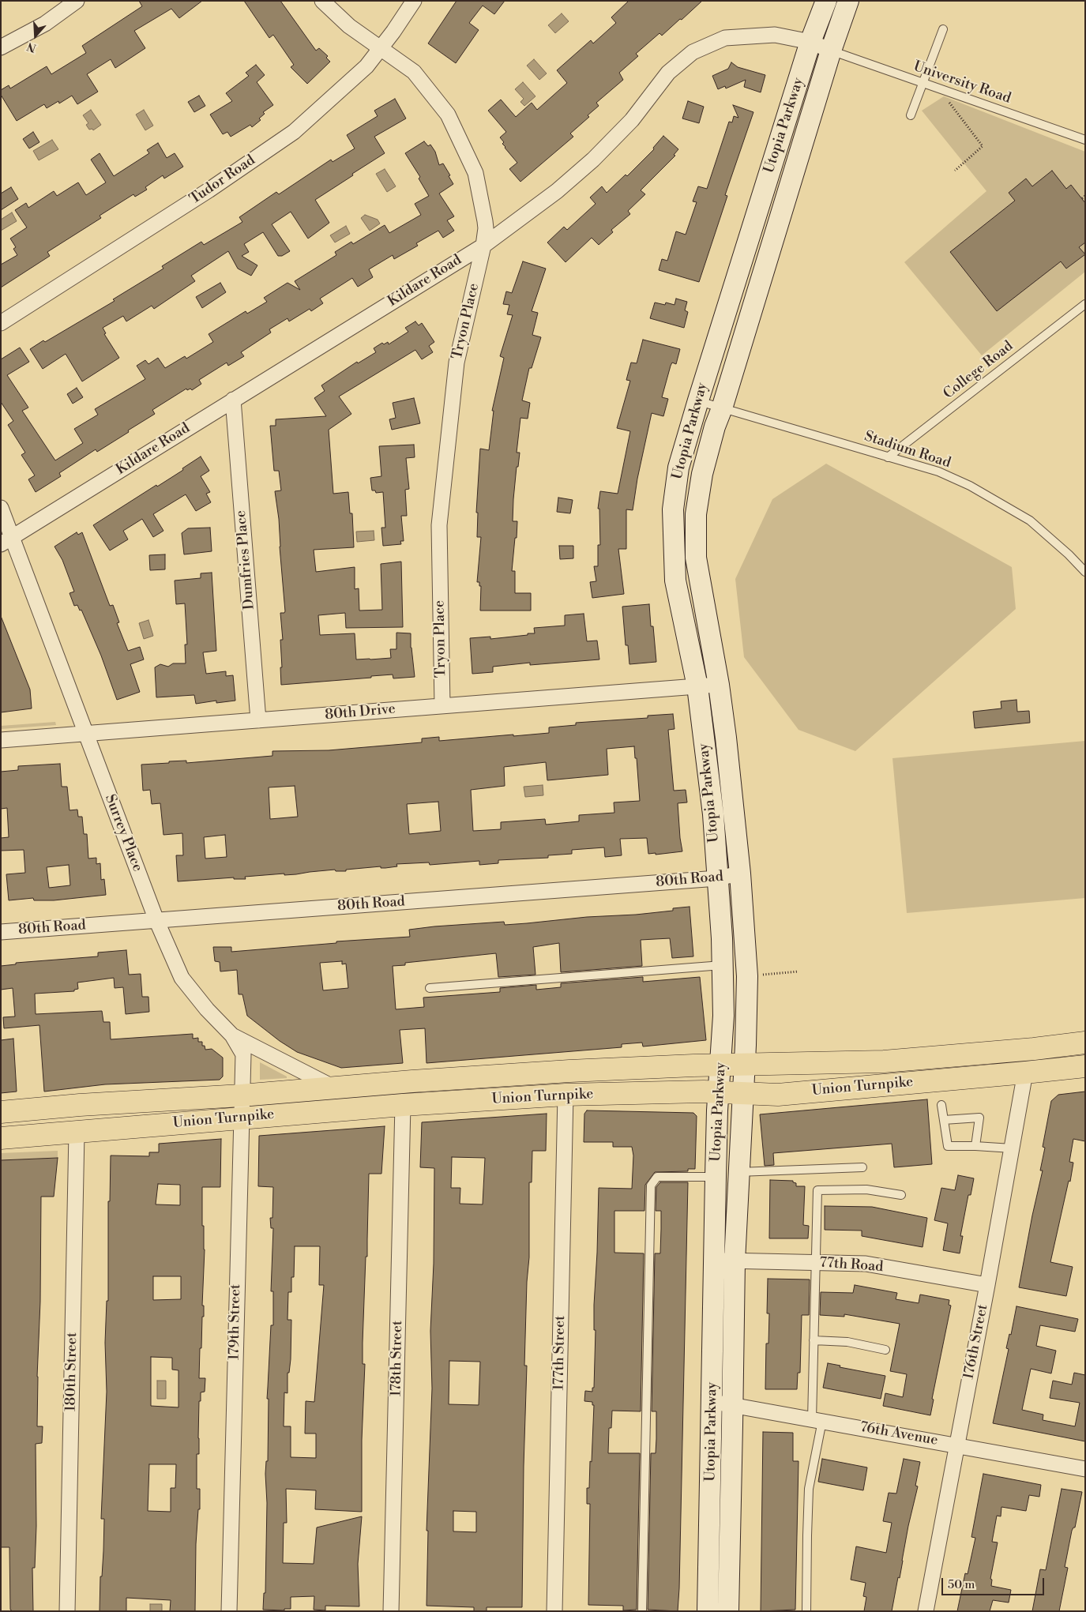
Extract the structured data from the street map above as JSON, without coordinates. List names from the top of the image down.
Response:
{
  "streets": {
    "main road": ["Utopia Parkway", "Union Turnpike"],
    "street": [
      "Tudor Road",
      "Kildare Road",
      "Tryon Place",
      "Dumfries Place",
      "80th Drive",
      "Surrey Place",
      "80th Road",
      "77th Road",
      "179th Street",
      "176th Street",
      "177th Street",
      "178th Street",
      "180th Street",
      "76th Avenue"
    ],
    "lane": ["University Road", "College Road", "Stadium Road"]
  },
  "crossings": [
    ["University Road", "Utopia Parkway"],
    ["University Road", "Kildare Road"],
    ["Utopia Parkway", "Kildare Road"],
    ["Utopia Parkway", "Stadium Road"],
    ["Utopia Parkway", "80th Drive"],
    ["Utopia Parkway", "80th Road"],
    ["Utopia Parkway", "Union Turnpike"],
    ["Utopia Parkway", "77th Road"],
    ["Utopia Parkway", "76th Avenue"],
    ["Tudor Road", "Tryon Place"],
    ["Kildare Road", "Tryon Place"],
    ["Kildare Road", "Dumfries Place"],
    ["Kildare Road", "Surrey Place"],
    ["Tryon Place", "80th Drive"],
    ["College Road", "Stadium Road"],
    ["Dumfries Place", "80th Drive"],
    ["80th Drive", "Surrey Place"],
    ["Surrey Place", "80th Road"],
    ["Surrey Place", "Union Turnpike"],
    ["Surrey Place", "179th Street"],
    ["Union Turnpike", "179th Street"],
    ["Union Turnpike", "176th Street"],
    ["Union Turnpike", "177th Street"],
    ["Union Turnpike", "178th Street"],
    ["Union Turnpike", "180th Street"],
    ["77th Road", "176th Street"],
    ["176th Street", "76th Avenue"]
  ],
  "scale_bar": "50 m",
  "north": "bottom"
}
